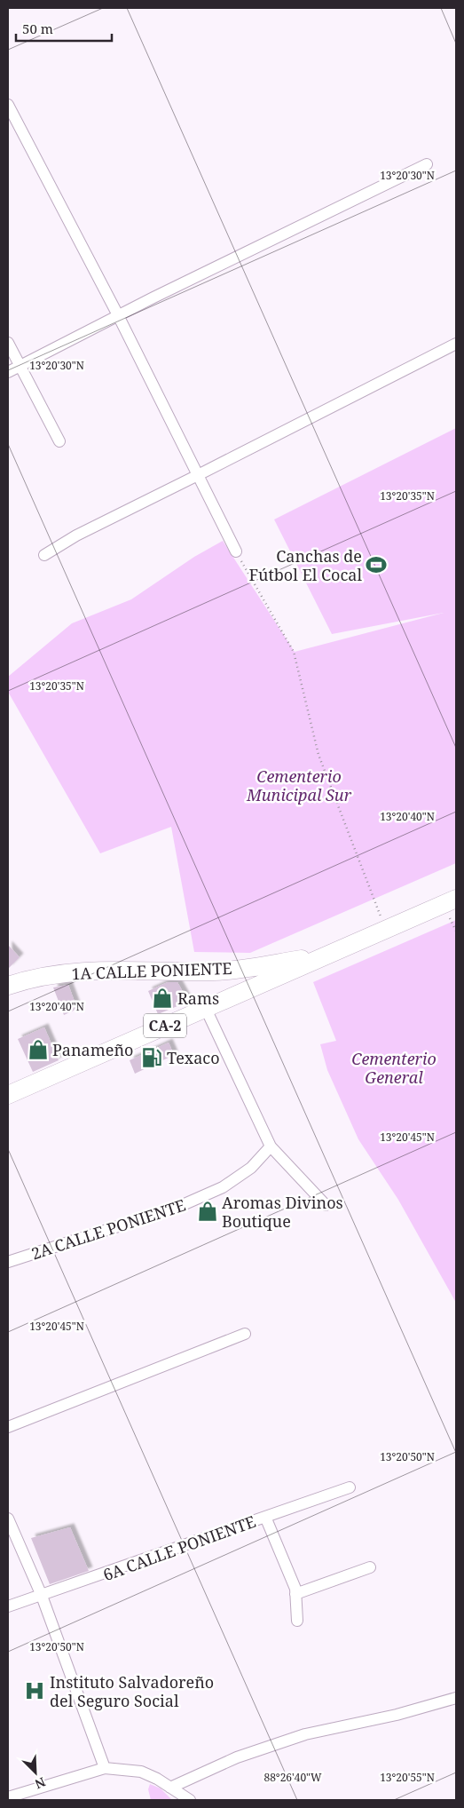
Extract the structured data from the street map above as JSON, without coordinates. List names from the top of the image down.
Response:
{
  "streets": {
    "main road": ["1A CALLE PONIENTE", "CA-2"],
    "street": ["2A CALLE PONIENTE", "6A CALLE PONIENTE"]
  },
  "crossings": [
    ["1A CALLE PONIENTE", "CA-2"]
  ],
  "parks": ["Cementerio Municipal Sur", "Cementerio General"],
  "places": {
    "sports": ["Canchas de Fútbol El Cocal"],
    "shop": ["Rams", "Panameño", "Aromas Divinos Boutique"],
    "fuel station": ["Texaco"],
    "hospital": ["Instituto Salvadoreño del Seguro Social"]
  },
  "scale_bar": "50 m",
  "north": "bottom right",
  "coordinates": [
    "13°20'30\"N",
    "13°20'35\"N",
    "13°20'40\"N",
    "13°20'45\"N",
    "13°20'50\"N",
    "13°20'55\"N",
    "88°26'40\"W"
  ]
}
